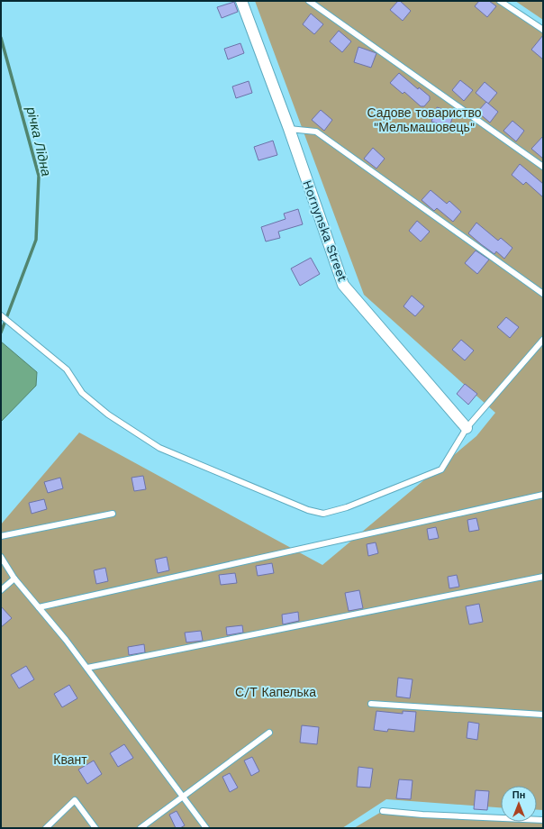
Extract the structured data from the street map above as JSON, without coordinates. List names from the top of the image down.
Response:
{
  "streets": {
    "street": ["Hornynska Street"]
  },
  "water": ["річка Лідна"],
  "parks": ["Садове товариство \"Мельмашовець\"", "С/Т Капелька", "Квант"],
  "north": "top"
}
